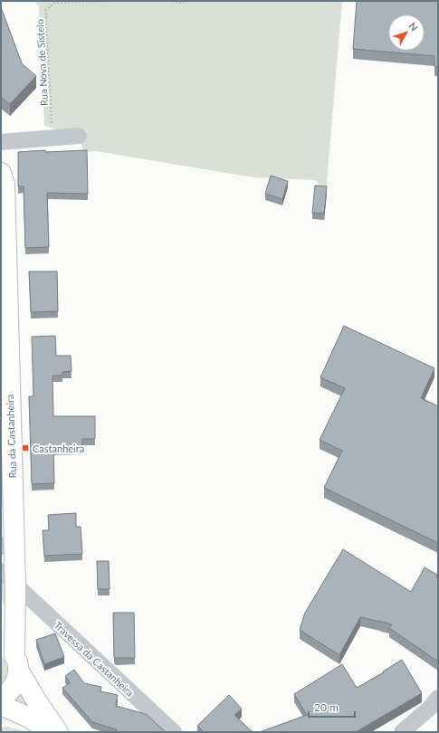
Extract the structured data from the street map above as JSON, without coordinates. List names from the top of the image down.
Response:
{
  "streets": {
    "street": ["Rua da Castanheira", "Travessa da Castanheira"],
    "path": ["Rua Nova de Sistelo"]
  },
  "crossings": [
    ["Rua da Castanheira", "Travessa da Castanheira"]
  ],
  "places": {
    "transit": ["Castanheira"]
  },
  "scale_bar": "20 m",
  "north": "top right"
}
